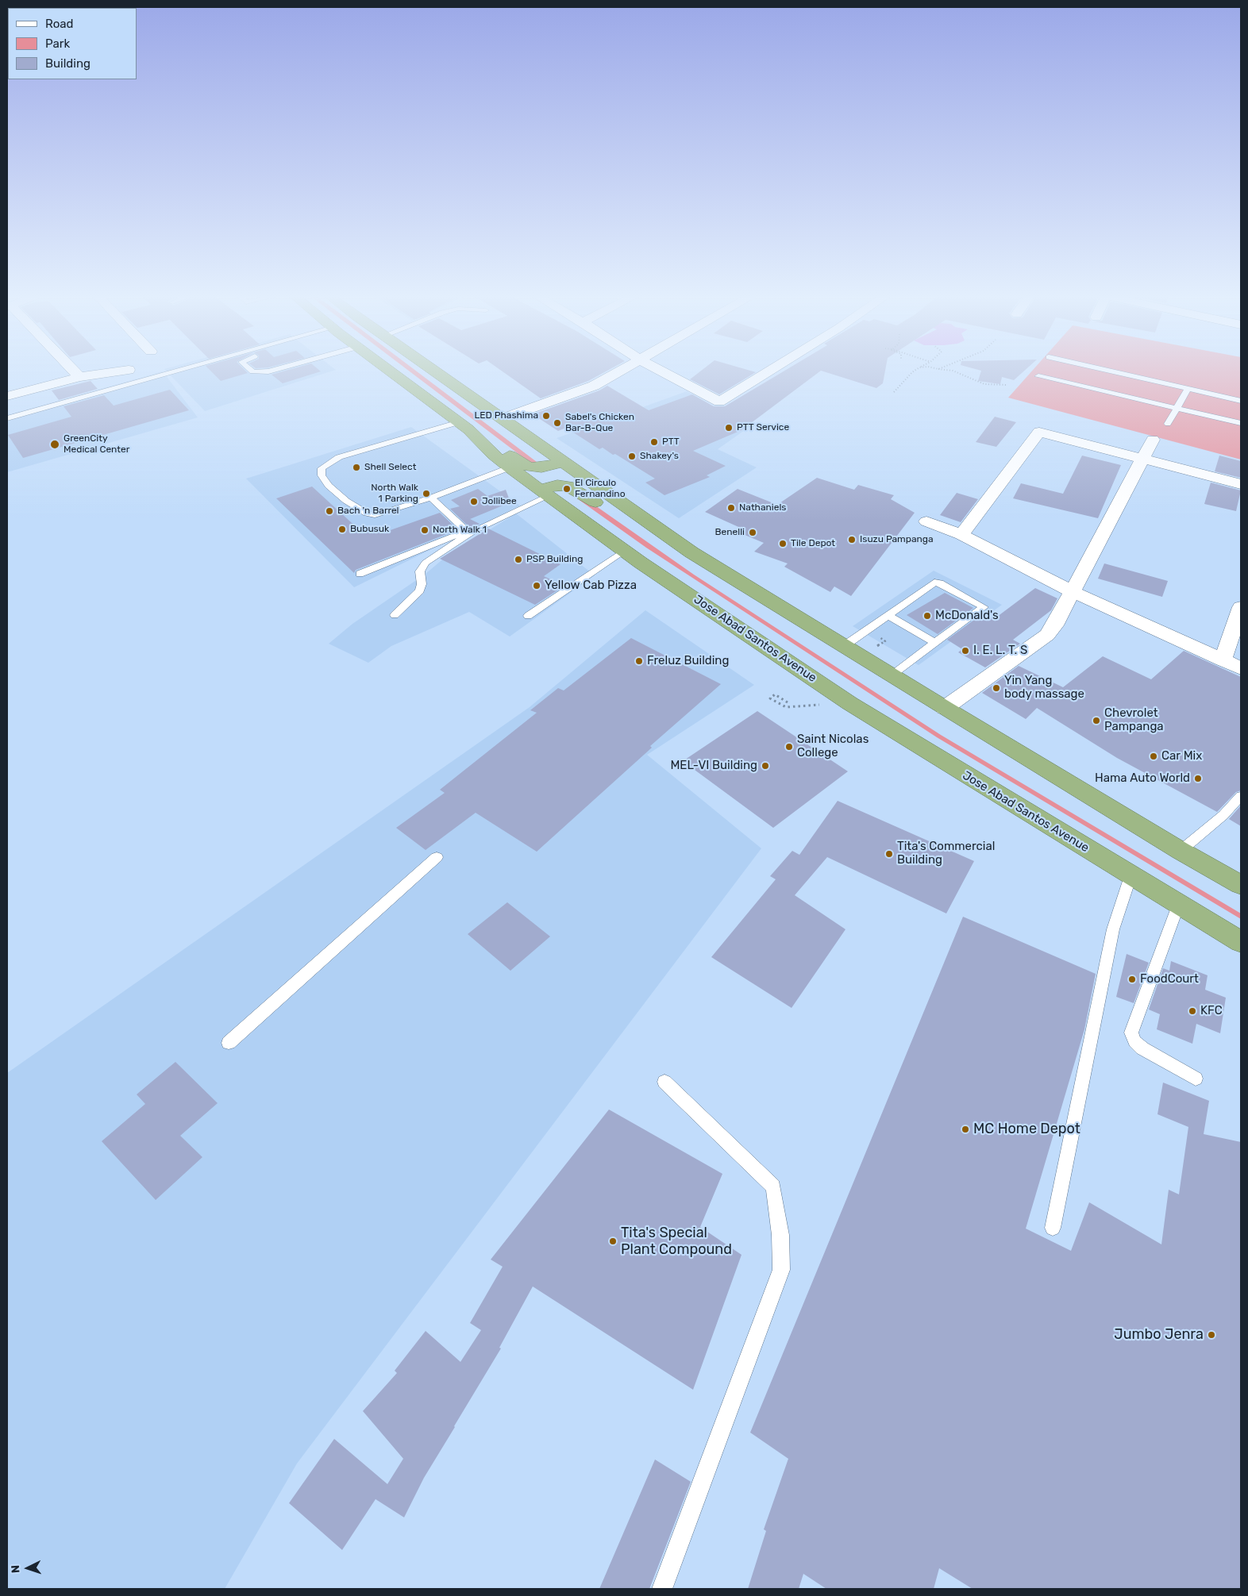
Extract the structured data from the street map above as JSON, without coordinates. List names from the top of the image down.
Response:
{
  "streets": {
    "highway": ["Jose Abad Santos Avenue"]
  },
  "places": [
    "LED Phashima",
    "Sabel's Chicken Bar-B-Que",
    "PTT Service",
    "PTT",
    "GreenCity Medical Center",
    "Shakey's",
    "Shell Select",
    "El Circulo Fernandino",
    "North Walk 1 Parking",
    "Jollibee",
    "Nathaniels",
    "Bach 'n Barrel",
    "Bubusuk",
    "North Walk 1",
    "Benelli",
    "Isuzu Pampanga",
    "Tile Depot",
    "PSP Building",
    "Yellow Cab Pizza",
    "McDonald's",
    "I. E. L. T. S",
    "Freluz Building",
    "Yin Yang body massage",
    "Chevrolet Pampanga",
    "Saint Nicolas College",
    "Car Mix",
    "MEL-VI Building",
    "Hama Auto World",
    "Tita's Commercial Building",
    "FoodCourt",
    "KFC",
    "MC Home Depot",
    "Tita's Special Plant Compound",
    "Jumbo Jenra"
  ],
  "legend": ["Road", "Park", "Building"],
  "north": "left"
}
